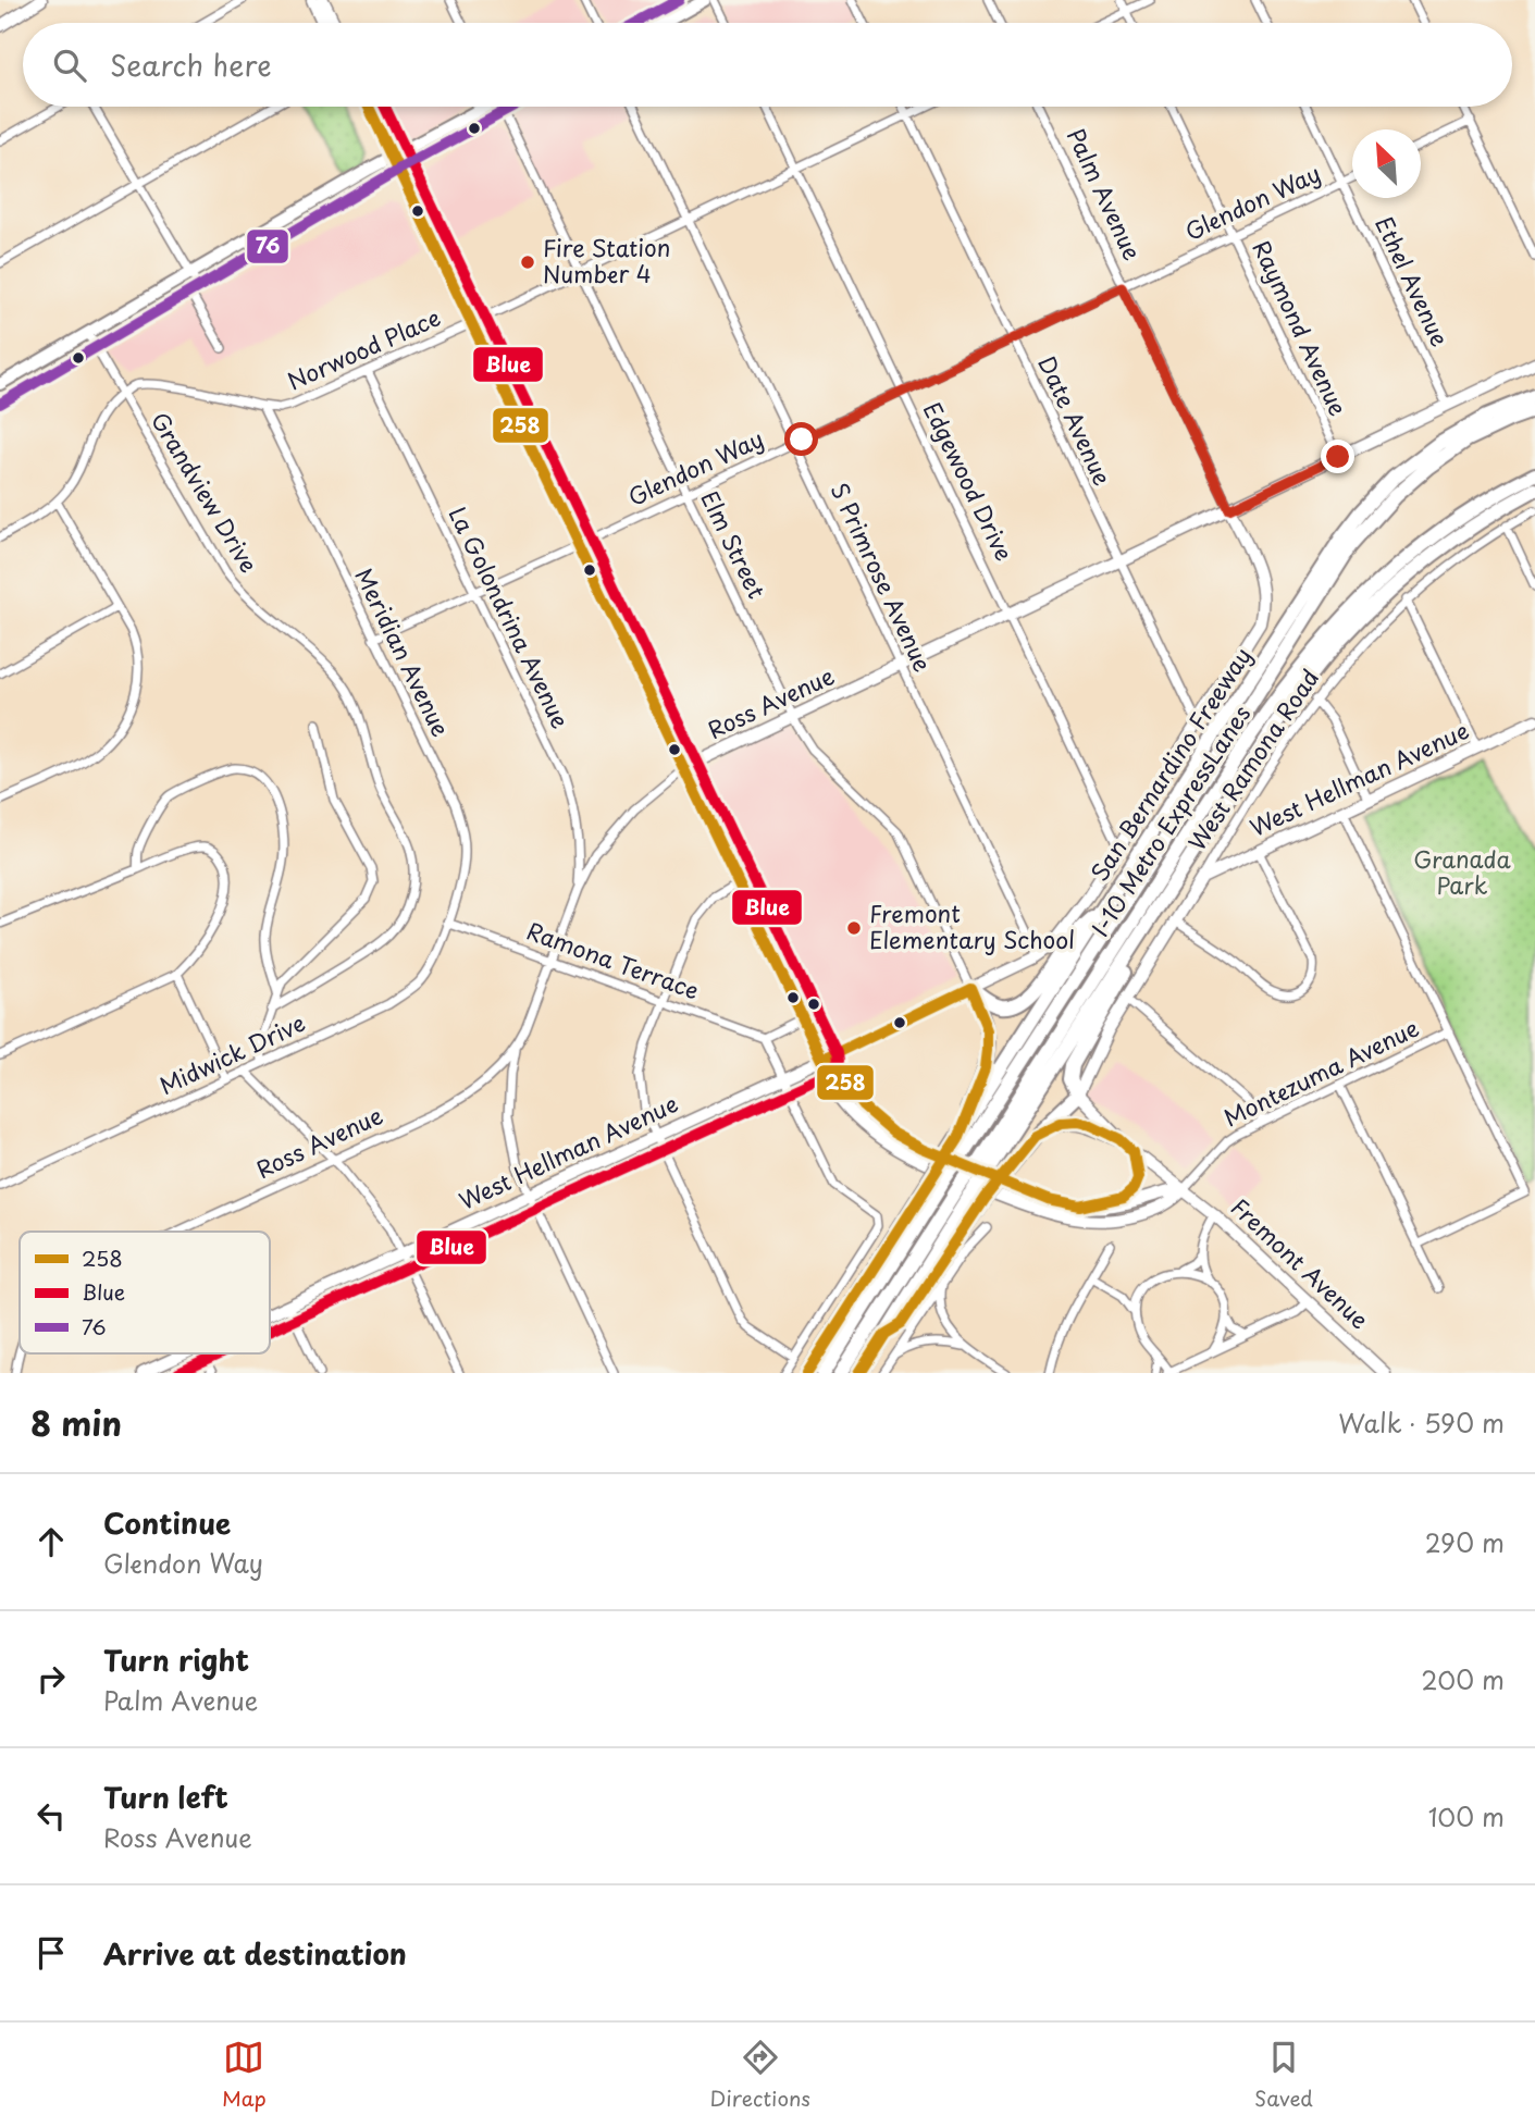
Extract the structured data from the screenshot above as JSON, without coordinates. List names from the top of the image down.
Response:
{
  "streets": {
    "highway": ["San Bernardino Freeway", "I-10 Metro ExpressLanes"],
    "street": [
      "Palm Avenue",
      "Glendon Way",
      "Ethel Avenue",
      "Raymond Avenue",
      "Norwood Place",
      "Date Avenue",
      "Edgewood Drive",
      "Grandview Drive",
      "Elm Street",
      "S Primrose Avenue",
      "La Golondrina Avenue",
      "Meridian Avenue",
      "Ross Avenue",
      "West Ramona Road",
      "West Hellman Avenue",
      "Ramona Terrace",
      "Midwick Drive",
      "Montezuma Avenue",
      "Fremont Avenue"
    ]
  },
  "crossings": [
    ["Palm Avenue", "Glendon Way"],
    ["Palm Avenue", "Date Avenue"],
    ["Palm Avenue", "Ross Avenue"],
    ["Glendon Way", "Ethel Avenue"],
    ["Glendon Way", "Raymond Avenue"],
    ["Glendon Way", "Date Avenue"],
    ["Glendon Way", "Edgewood Drive"],
    ["Glendon Way", "Elm Street"],
    ["Glendon Way", "S Primrose Avenue"],
    ["Glendon Way", "La Golondrina Avenue"],
    ["Glendon Way", "Meridian Avenue"],
    ["Ethel Avenue", "Ross Avenue"],
    ["Raymond Avenue", "Ross Avenue"],
    ["Norwood Place", "Date Avenue"],
    ["Norwood Place", "Edgewood Drive"],
    ["Norwood Place", "Grandview Drive"],
    ["Norwood Place", "Elm Street"],
    ["Norwood Place", "S Primrose Avenue"],
    ["Norwood Place", "La Golondrina Avenue"],
    ["Norwood Place", "Meridian Avenue"],
    ["Date Avenue", "Ross Avenue"],
    ["Edgewood Drive", "Ross Avenue"],
    ["Elm Street", "Ross Avenue"],
    ["Elm Street", "West Hellman Avenue"],
    ["S Primrose Avenue", "Ross Avenue"],
    ["S Primrose Avenue", "West Hellman Avenue"],
    ["La Golondrina Avenue", "Ross Avenue"],
    ["Meridian Avenue", "Ramona Terrace"],
    ["Meridian Avenue", "Midwick Drive"],
    ["Ross Avenue", "Ramona Terrace"],
    ["West Ramona Road", "West Hellman Avenue"],
    ["West Ramona Road", "Fremont Avenue"],
    ["San Bernardino Freeway", "I-10 Metro ExpressLanes"],
    ["Ramona Terrace", "Midwick Drive"],
    ["Montezuma Avenue", "Fremont Avenue"]
  ],
  "parks": ["Granada Park"],
  "places": ["Fire Station Number 4", "Fremont Elementary School"],
  "lines": ["transit line 76", "transit line 258", "transit line Blue"],
  "legend": ["258", "Blue", "76"],
  "north": "top left",
  "page": {
    "search": "Search here",
    "heading": ["8 min", "Walk · 590 m"],
    "list": [
      ["Continue", "Glendon Way", "290 m"],
      ["Turn right", "Palm Avenue", "200 m"],
      ["Turn left", "Ross Avenue", "100 m"],
      "Arrive at destination"
    ],
    "nav": ["Map", "Directions", "Saved"]
  }
}
